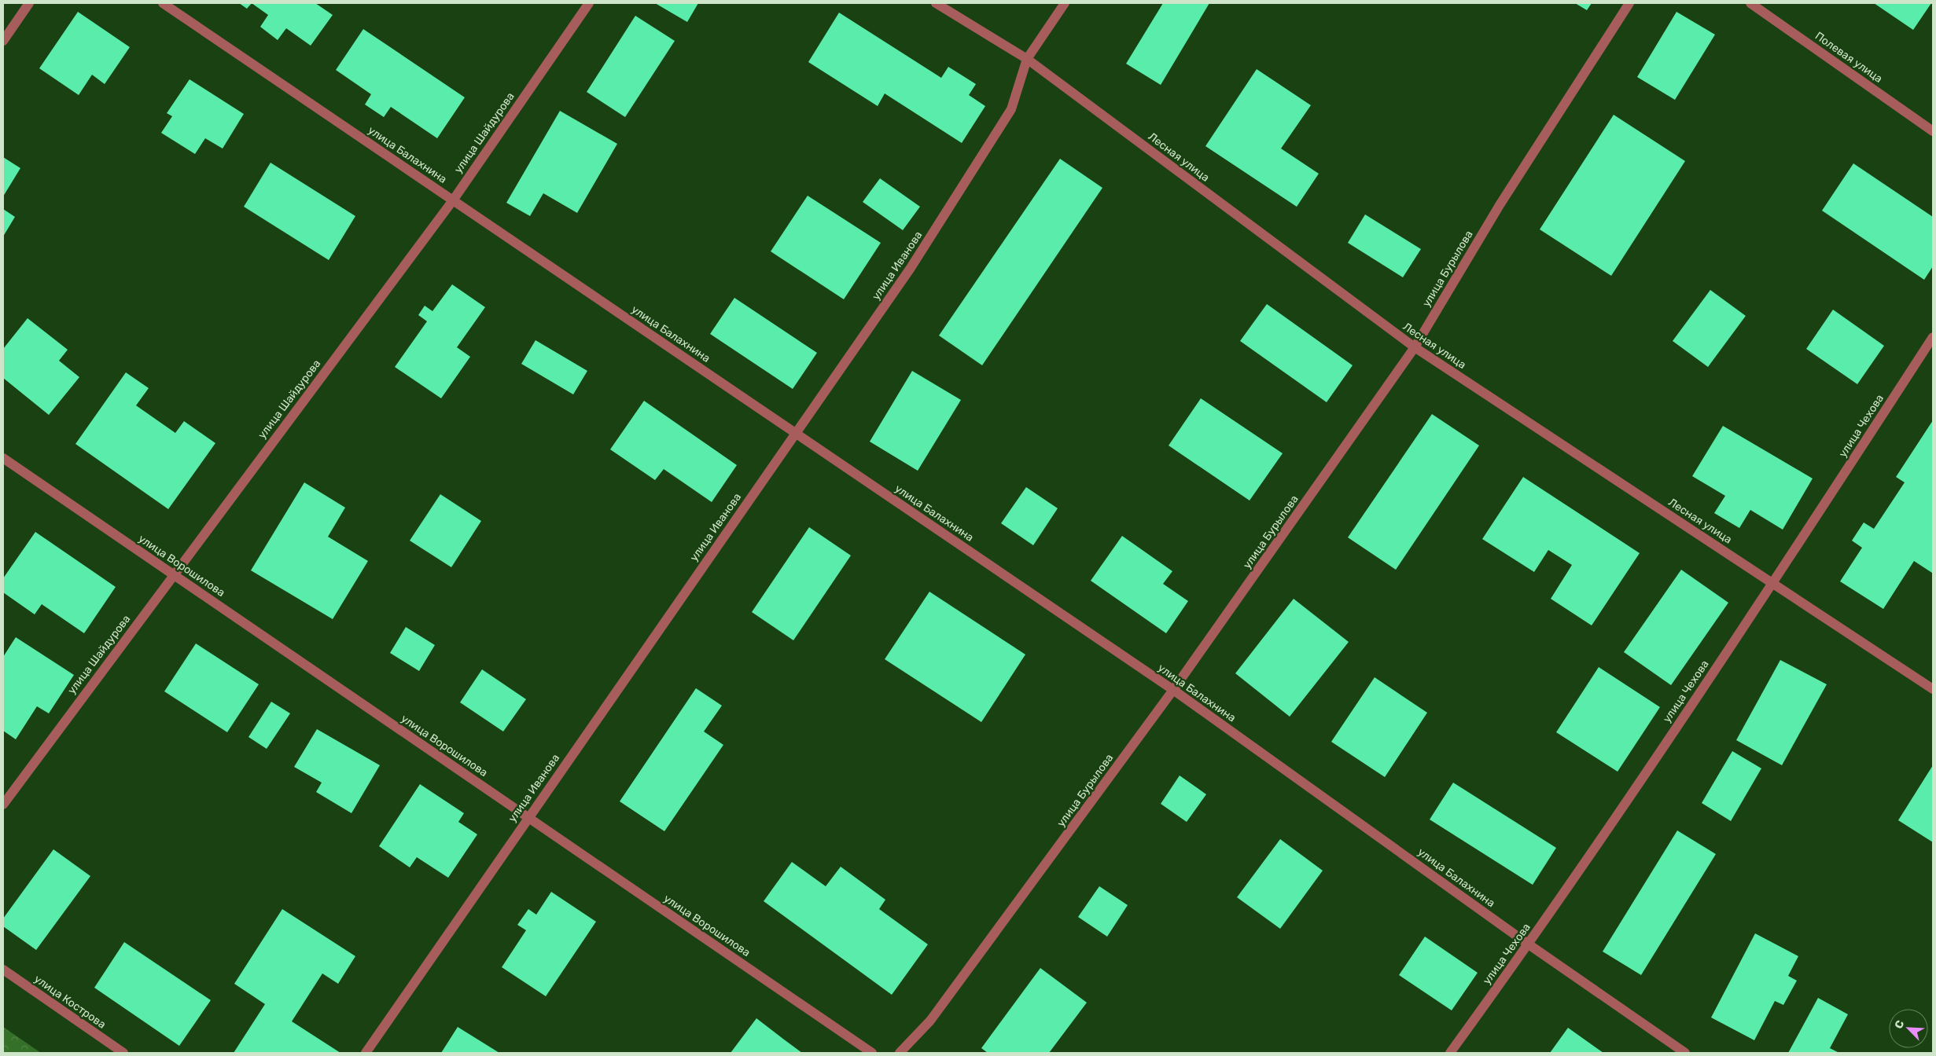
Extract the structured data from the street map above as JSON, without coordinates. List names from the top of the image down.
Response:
{
  "streets": {
    "street": [
      "Полевая улица",
      "улица Шайдурова",
      "улица Балахнина",
      "Лесная улица",
      "улица Иванова",
      "улица Бурылова",
      "улица Чехова",
      "улица Ворошилова",
      "улица Кострова"
    ]
  },
  "crossings": [
    ["улица Шайдурова", "улица Балахнина"],
    ["улица Шайдурова", "улица Ворошилова"],
    ["улица Балахнина", "улица Иванова"],
    ["улица Балахнина", "улица Бурылова"],
    ["улица Балахнина", "улица Чехова"],
    ["Лесная улица", "улица Иванова"],
    ["Лесная улица", "улица Бурылова"],
    ["Лесная улица", "улица Чехова"],
    ["улица Иванова", "улица Ворошилова"]
  ],
  "north": "top left"
}
